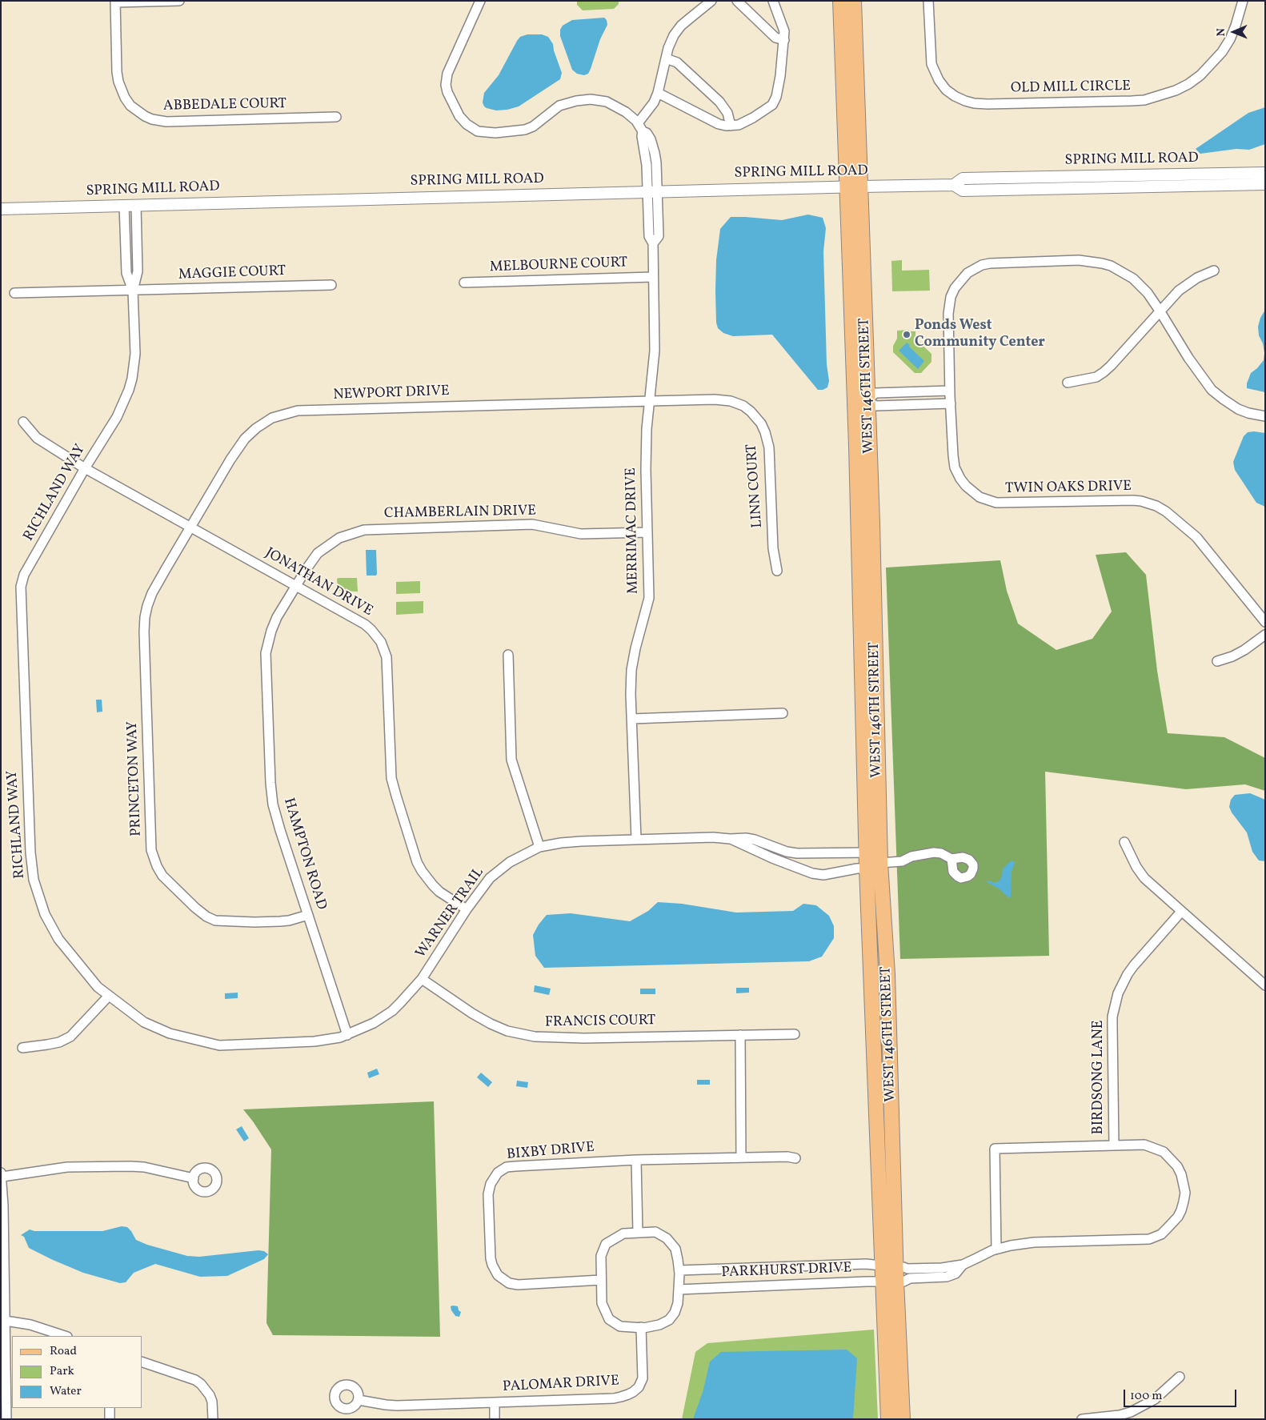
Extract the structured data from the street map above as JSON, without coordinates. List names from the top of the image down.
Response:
{
  "streets": {
    "main road": ["WEST 146TH STREET"],
    "street": [
      "OLD MILL CIRCLE",
      "ABBEDALE COURT",
      "SPRING MILL ROAD",
      "MELBOURNE COURT",
      "MAGGIE COURT",
      "NEWPORT DRIVE",
      "LINN COURT",
      "TWIN OAKS DRIVE",
      "RICHLAND WAY",
      "CHAMBERLAIN DRIVE",
      "MERRIMAC DRIVE",
      "JONATHAN DRIVE",
      "PRINCETON WAY",
      "HAMPTON ROAD",
      "WARNER TRAIL",
      "FRANCIS COURT",
      "BIRDSONG LANE",
      "BIXBY DRIVE",
      "PARKHURST DRIVE",
      "PALOMAR DRIVE"
    ]
  },
  "crossings": [
    ["SPRING MILL ROAD", "WEST 146TH STREET"],
    ["SPRING MILL ROAD", "RICHLAND WAY"],
    ["SPRING MILL ROAD", "MERRIMAC DRIVE"],
    ["MELBOURNE COURT", "MERRIMAC DRIVE"],
    ["MAGGIE COURT", "RICHLAND WAY"],
    ["WEST 146TH STREET", "WARNER TRAIL"],
    ["WEST 146TH STREET", "PARKHURST DRIVE"],
    ["NEWPORT DRIVE", "LINN COURT"],
    ["NEWPORT DRIVE", "MERRIMAC DRIVE"],
    ["NEWPORT DRIVE", "JONATHAN DRIVE"],
    ["NEWPORT DRIVE", "PRINCETON WAY"],
    ["LINN COURT", "MERRIMAC DRIVE"],
    ["RICHLAND WAY", "JONATHAN DRIVE"],
    ["RICHLAND WAY", "WARNER TRAIL"],
    ["CHAMBERLAIN DRIVE", "MERRIMAC DRIVE"],
    ["CHAMBERLAIN DRIVE", "JONATHAN DRIVE"],
    ["CHAMBERLAIN DRIVE", "HAMPTON ROAD"],
    ["MERRIMAC DRIVE", "WARNER TRAIL"],
    ["JONATHAN DRIVE", "PRINCETON WAY"],
    ["JONATHAN DRIVE", "HAMPTON ROAD"],
    ["JONATHAN DRIVE", "WARNER TRAIL"],
    ["PRINCETON WAY", "HAMPTON ROAD"],
    ["HAMPTON ROAD", "WARNER TRAIL"],
    ["WARNER TRAIL", "FRANCIS COURT"],
    ["BIXBY DRIVE", "PARKHURST DRIVE"],
    ["BIXBY DRIVE", "PALOMAR DRIVE"],
    ["PARKHURST DRIVE", "PALOMAR DRIVE"]
  ],
  "places": ["Ponds West Community Center"],
  "legend": ["Road", "Park", "Water"],
  "scale_bar": "100 m",
  "north": "left"
}
